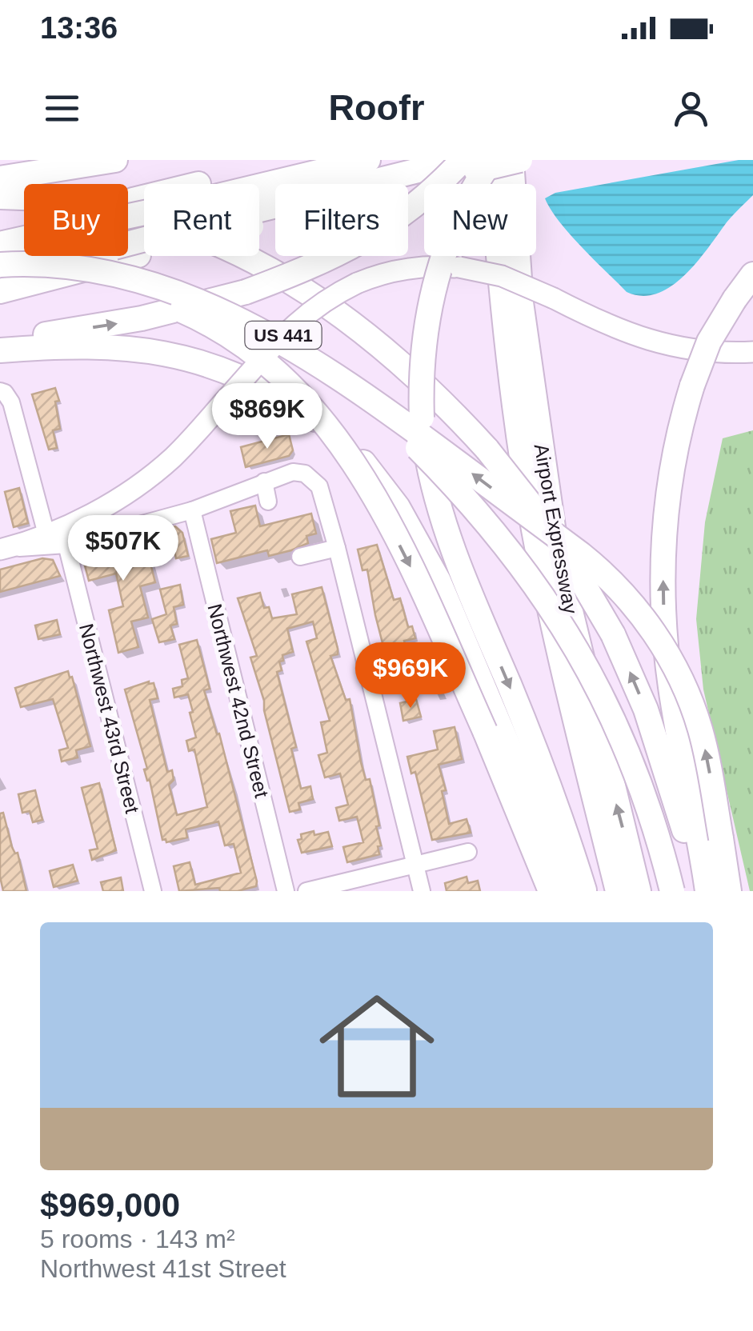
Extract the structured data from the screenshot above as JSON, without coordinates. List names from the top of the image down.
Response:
{
  "streets": {
    "highway": ["Airport Expressway"],
    "main road": ["US 441"],
    "street": ["Northwest 42nd Street", "Northwest 43rd Street"]
  },
  "page": {
    "status": "13:36",
    "header": "Roofr",
    "chip": [
      "Buy",
      "Rent",
      "Filters",
      "New"
    ],
    "price": ["$869K", "$507K", "$969K"],
    "list": [
      {
        "name": "$969,000",
        "note": "5 rooms · 143 m² · Northwest 41st Street"
      }
    ]
  }
}
